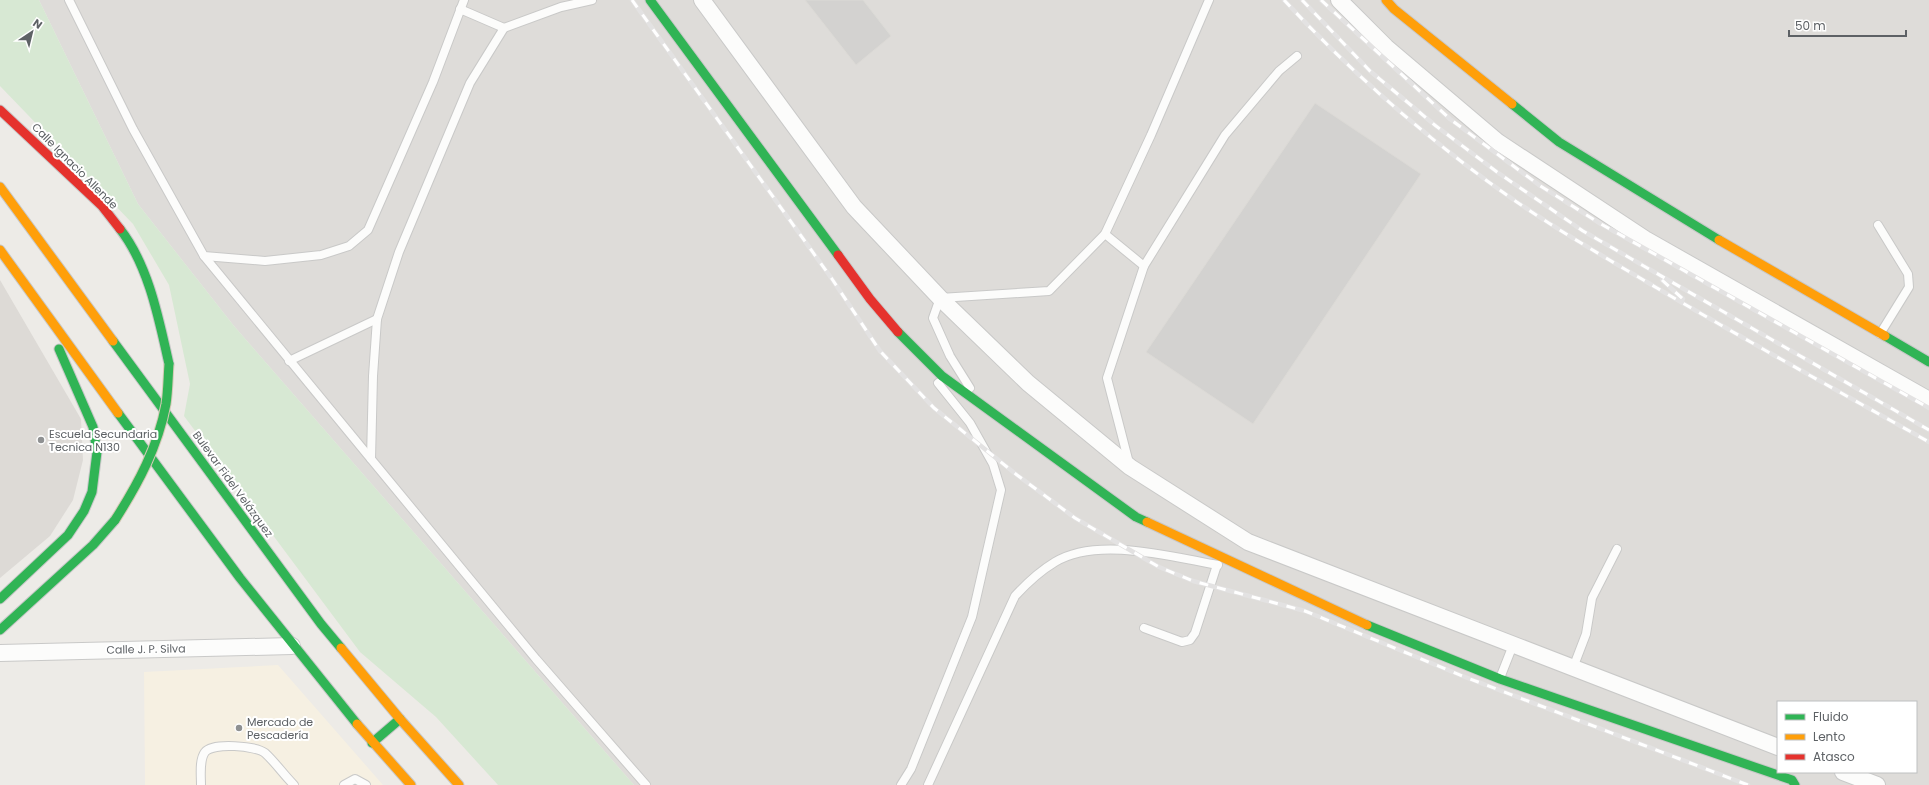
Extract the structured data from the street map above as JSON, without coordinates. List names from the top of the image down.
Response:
{
  "streets": {
    "main road": ["Calle Ignacio Allende", "Bulevar Fidel Velázquez"],
    "street": ["Calle J. P. Silva"]
  },
  "places": ["Escuela Secundaria Tecnica N130", "Mercado de Pescadería"],
  "legend": ["Fluido", "Lento", "Atasco"],
  "scale_bar": "50 m",
  "north": "top right"
}
